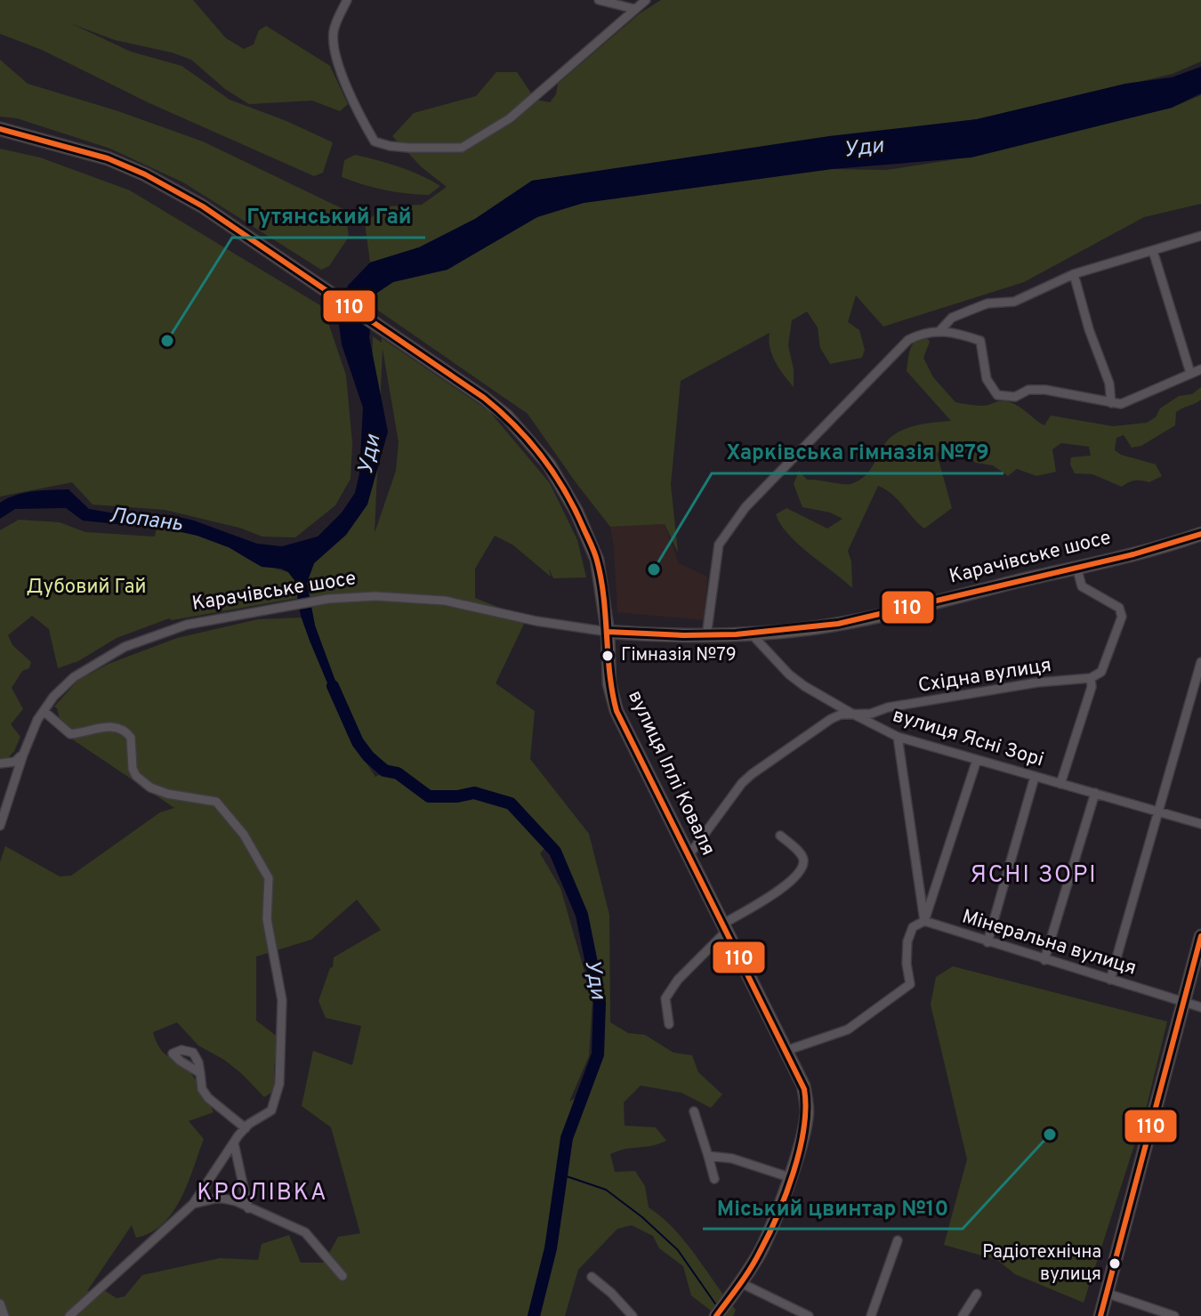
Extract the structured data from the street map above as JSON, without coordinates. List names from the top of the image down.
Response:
{
  "streets": {
    "main road": ["Карачівське шосе", "вулиця Іллі Коваля"],
    "street": ["Східна вулиця", "вулиця Ясні Зорі", "Мінеральна вулиця"]
  },
  "crossings": [
    ["Карачівське шосе", "вулиця Ясні Зорі"],
    ["Карачівське шосе", "вулиця Іллі Коваля"],
    ["Східна вулиця", "вулиця Ясні Зорі"],
    ["Східна вулиця", "вулиця Іллі Коваля"]
  ],
  "districts": ["ЯСНІ ЗОРІ", "КРОЛІВКА"],
  "water": ["Уди", "Лопань"],
  "parks": ["Дубовий Гай"],
  "places": [
    "Гутянський Гай",
    "Харківська гімназія №79",
    "Гімназія №79",
    "Міський цвинтар №10",
    "Радіотехнічна вулиця"
  ],
  "lines": ["transit line 110"]
}
